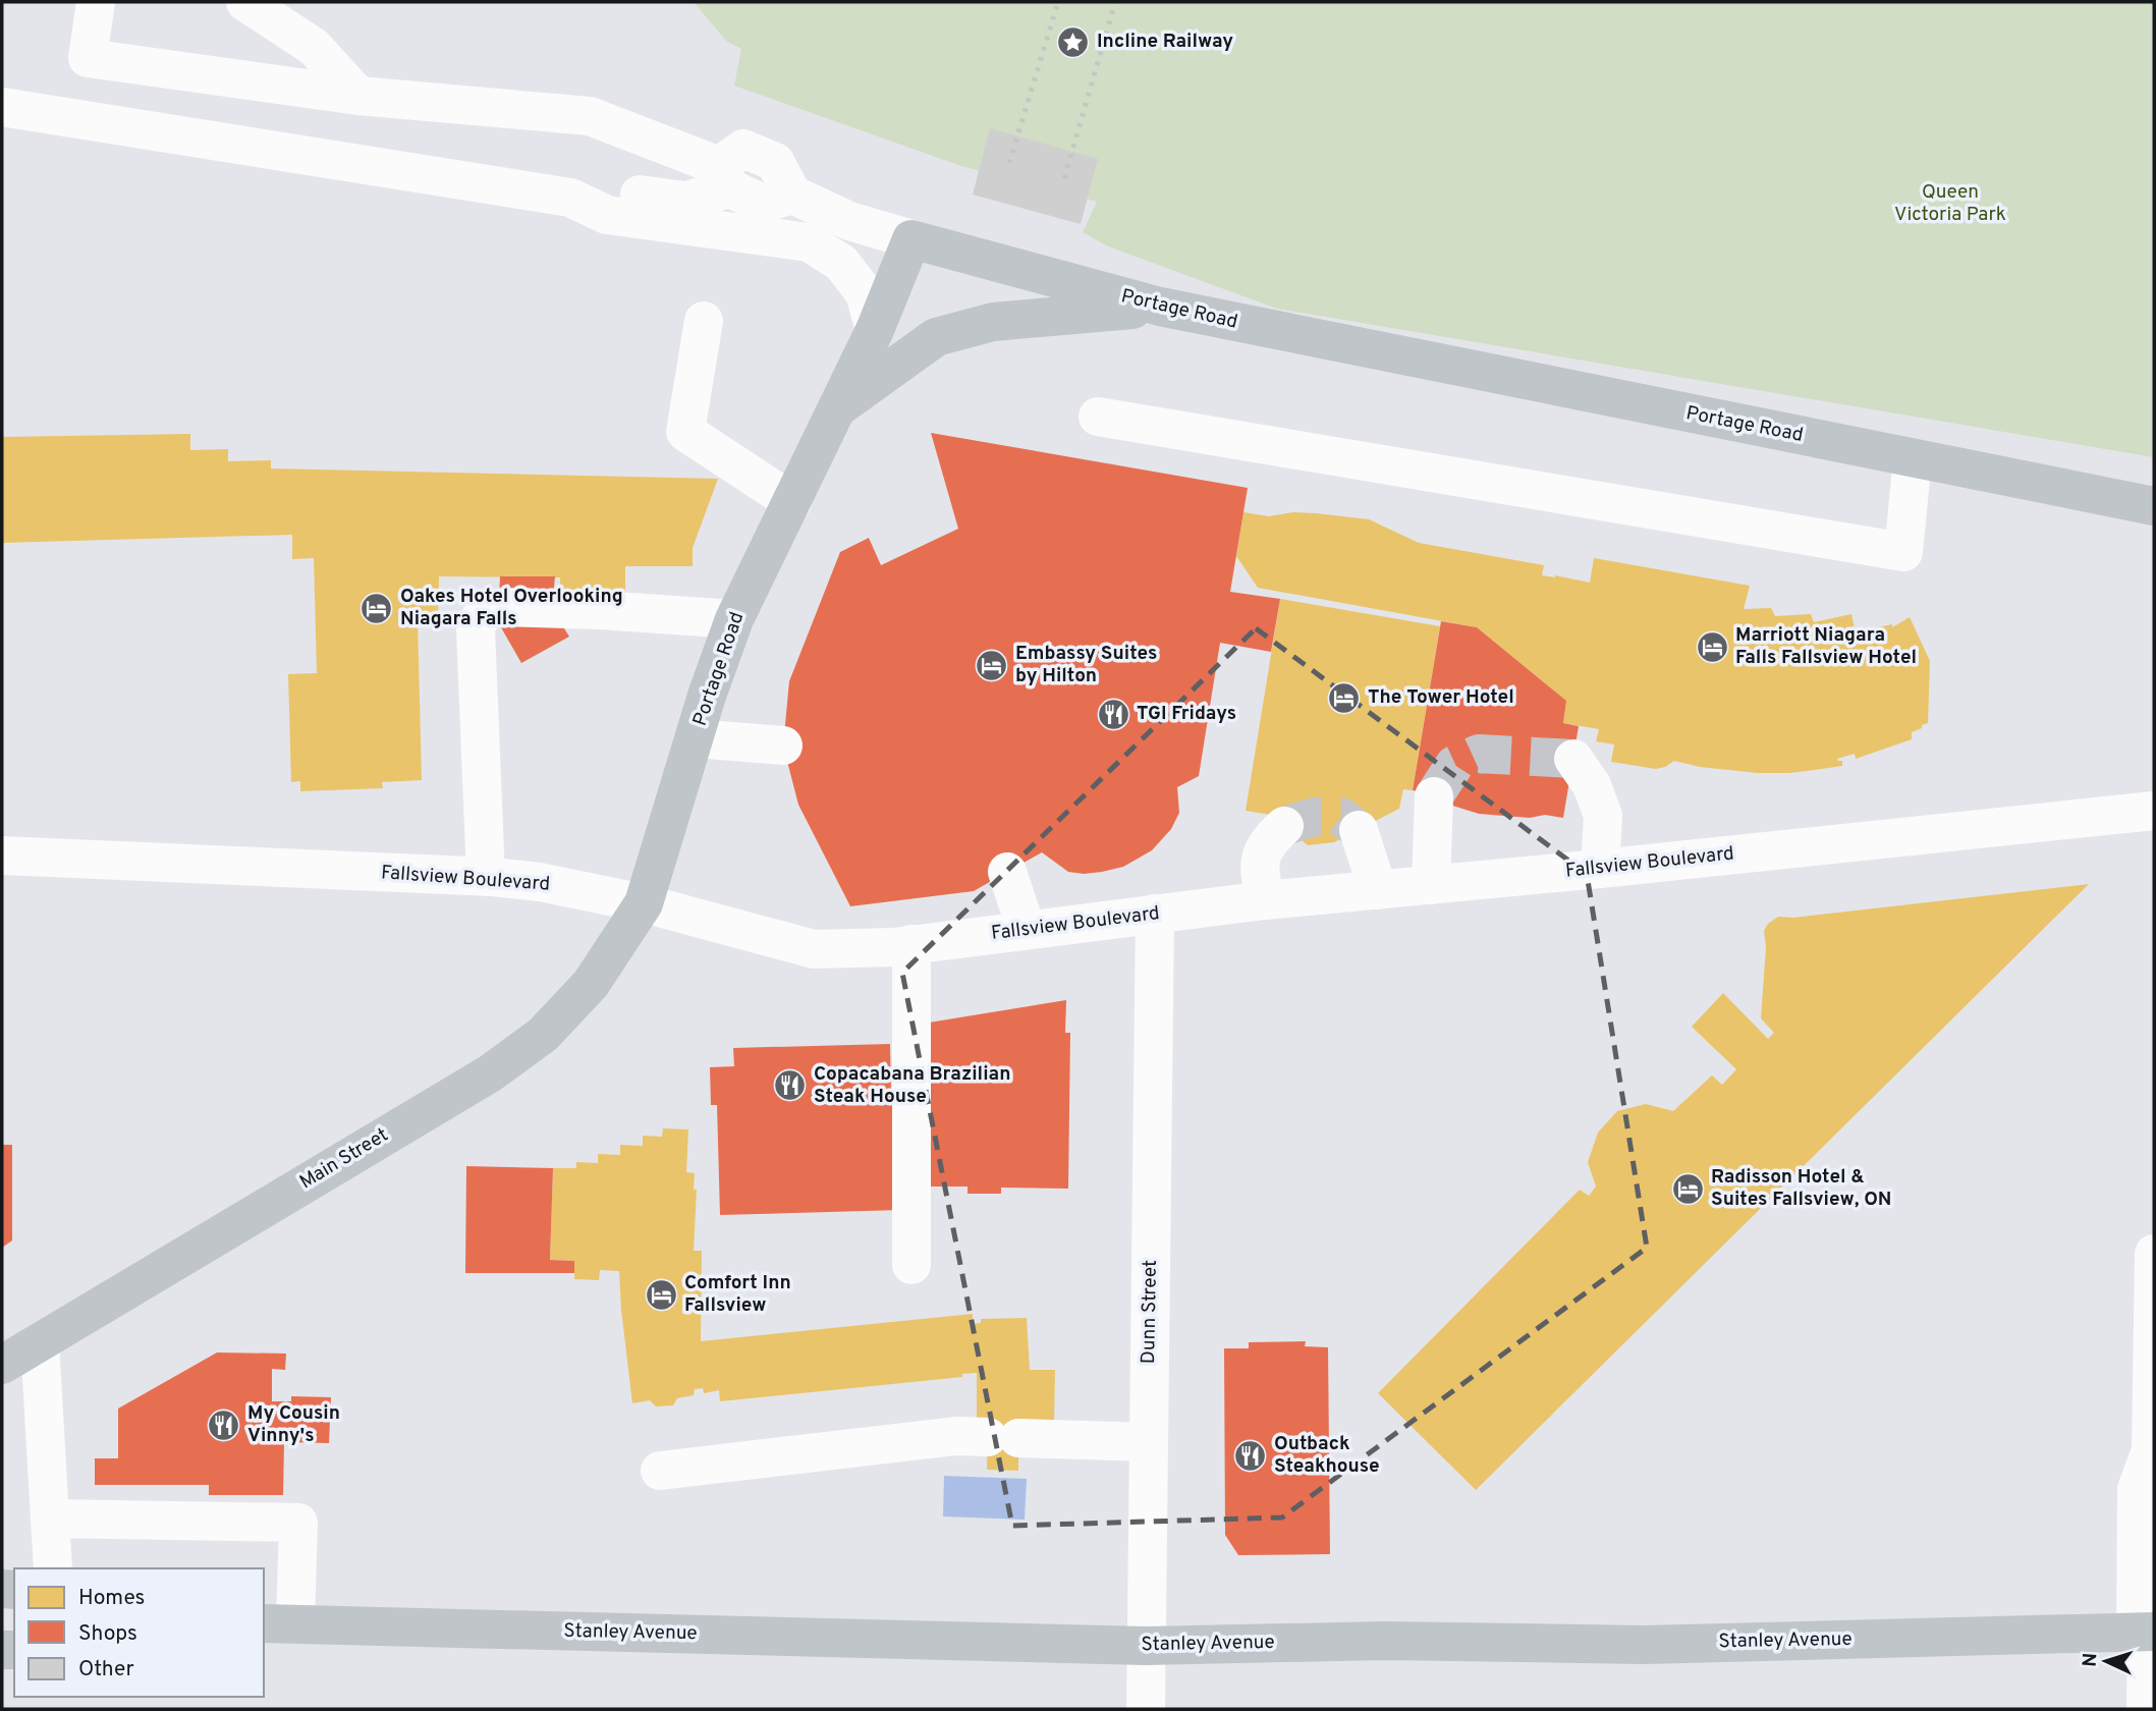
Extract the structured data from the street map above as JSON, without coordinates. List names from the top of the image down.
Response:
{
  "streets": {
    "main road": ["Portage Road", "Main Street", "Stanley Avenue"],
    "street": ["Fallsview Boulevard", "Dunn Street"]
  },
  "crossings": [
    ["Portage Road", "Fallsview Boulevard"],
    ["Portage Road", "Main Street"],
    ["Fallsview Boulevard", "Main Street"],
    ["Fallsview Boulevard", "Dunn Street"],
    ["Dunn Street", "Stanley Avenue"]
  ],
  "parks": ["Queen Victoria Park"],
  "places": {
    "place": ["Incline Railway"],
    "hotel": [
      "Oakes Hotel Overlooking Niagara Falls",
      "Marriott Niagara Falls Fallsview Hotel",
      "Embassy Suites by Hilton",
      "The Tower Hotel",
      "Radisson Hotel & Suites Fallsview, ON",
      "Comfort Inn Fallsview"
    ],
    "restaurant": [
      "TGI Fridays",
      "Copacabana Brazilian Steak House",
      "My Cousin Vinny's",
      "Outback Steakhouse"
    ]
  },
  "legend": ["Homes", "Shops", "Other"],
  "north": "left"
}
